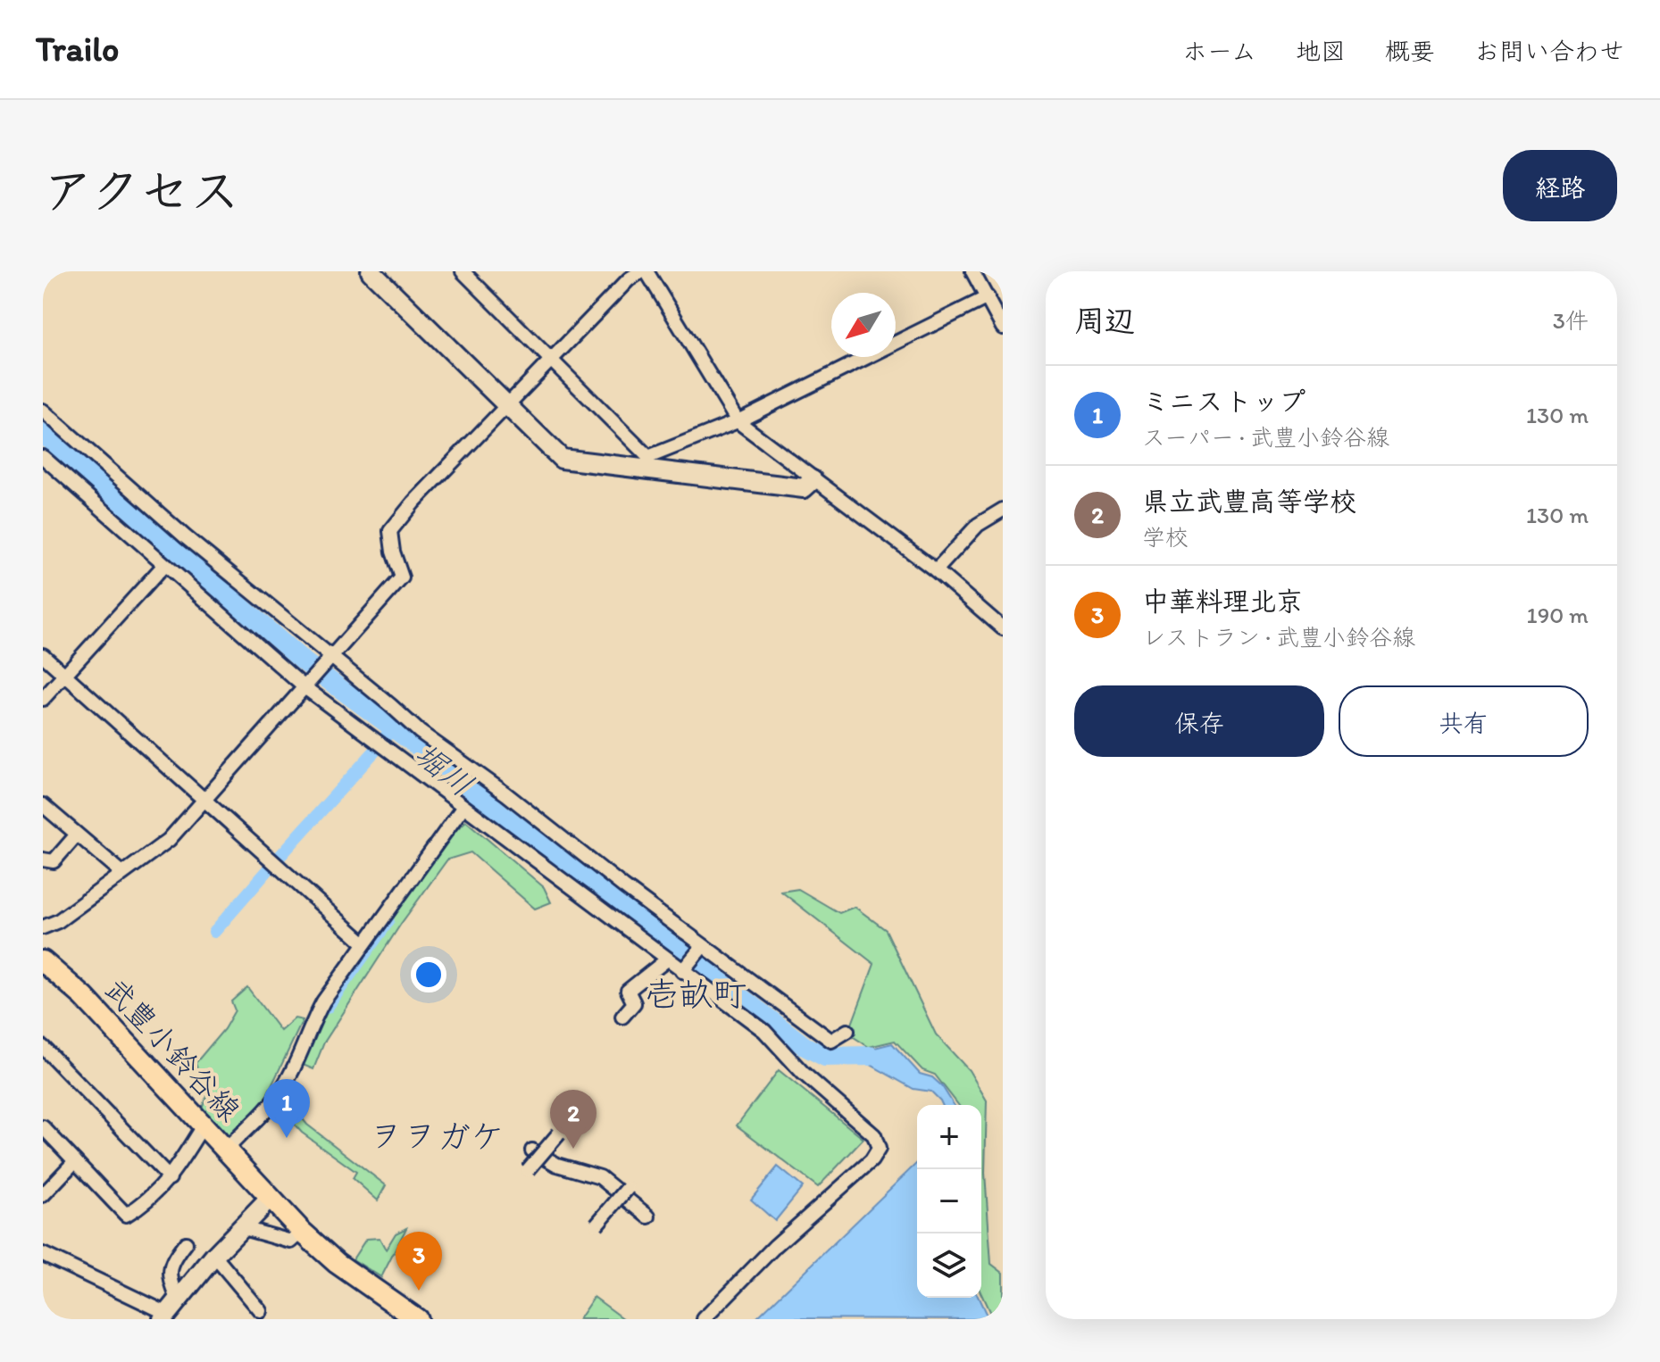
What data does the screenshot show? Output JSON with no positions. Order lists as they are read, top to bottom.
{
  "streets": {
    "main road": ["武豊小鈴谷線"]
  },
  "districts": ["壱畝町", "ヲヲガケ"],
  "water": ["堀川"],
  "north": "bottom left",
  "page": {
    "header": "Trailo",
    "nav": [
      "ホーム",
      "地図",
      "概要",
      "お問い合わせ"
    ],
    "title": "アクセス",
    "buttons": [
      "経路",
      ["保存", "共有"]
    ],
    "heading": ["周辺", "3件"],
    "list": [
      {
        "mark": "1",
        "name": "ミニストップ",
        "note": "スーパー · 武豊小鈴谷線",
        "value": "130 m"
      },
      {
        "mark": "2",
        "name": "県立武豊高等学校",
        "note": "学校",
        "value": "130 m"
      },
      {
        "mark": "3",
        "name": "中華料理北京",
        "note": "レストラン · 武豊小鈴谷線",
        "value": "190 m"
      }
    ],
    "pins": ["1", "2", "3"],
    "map_buttons": ["+", "−"]
  }
}
